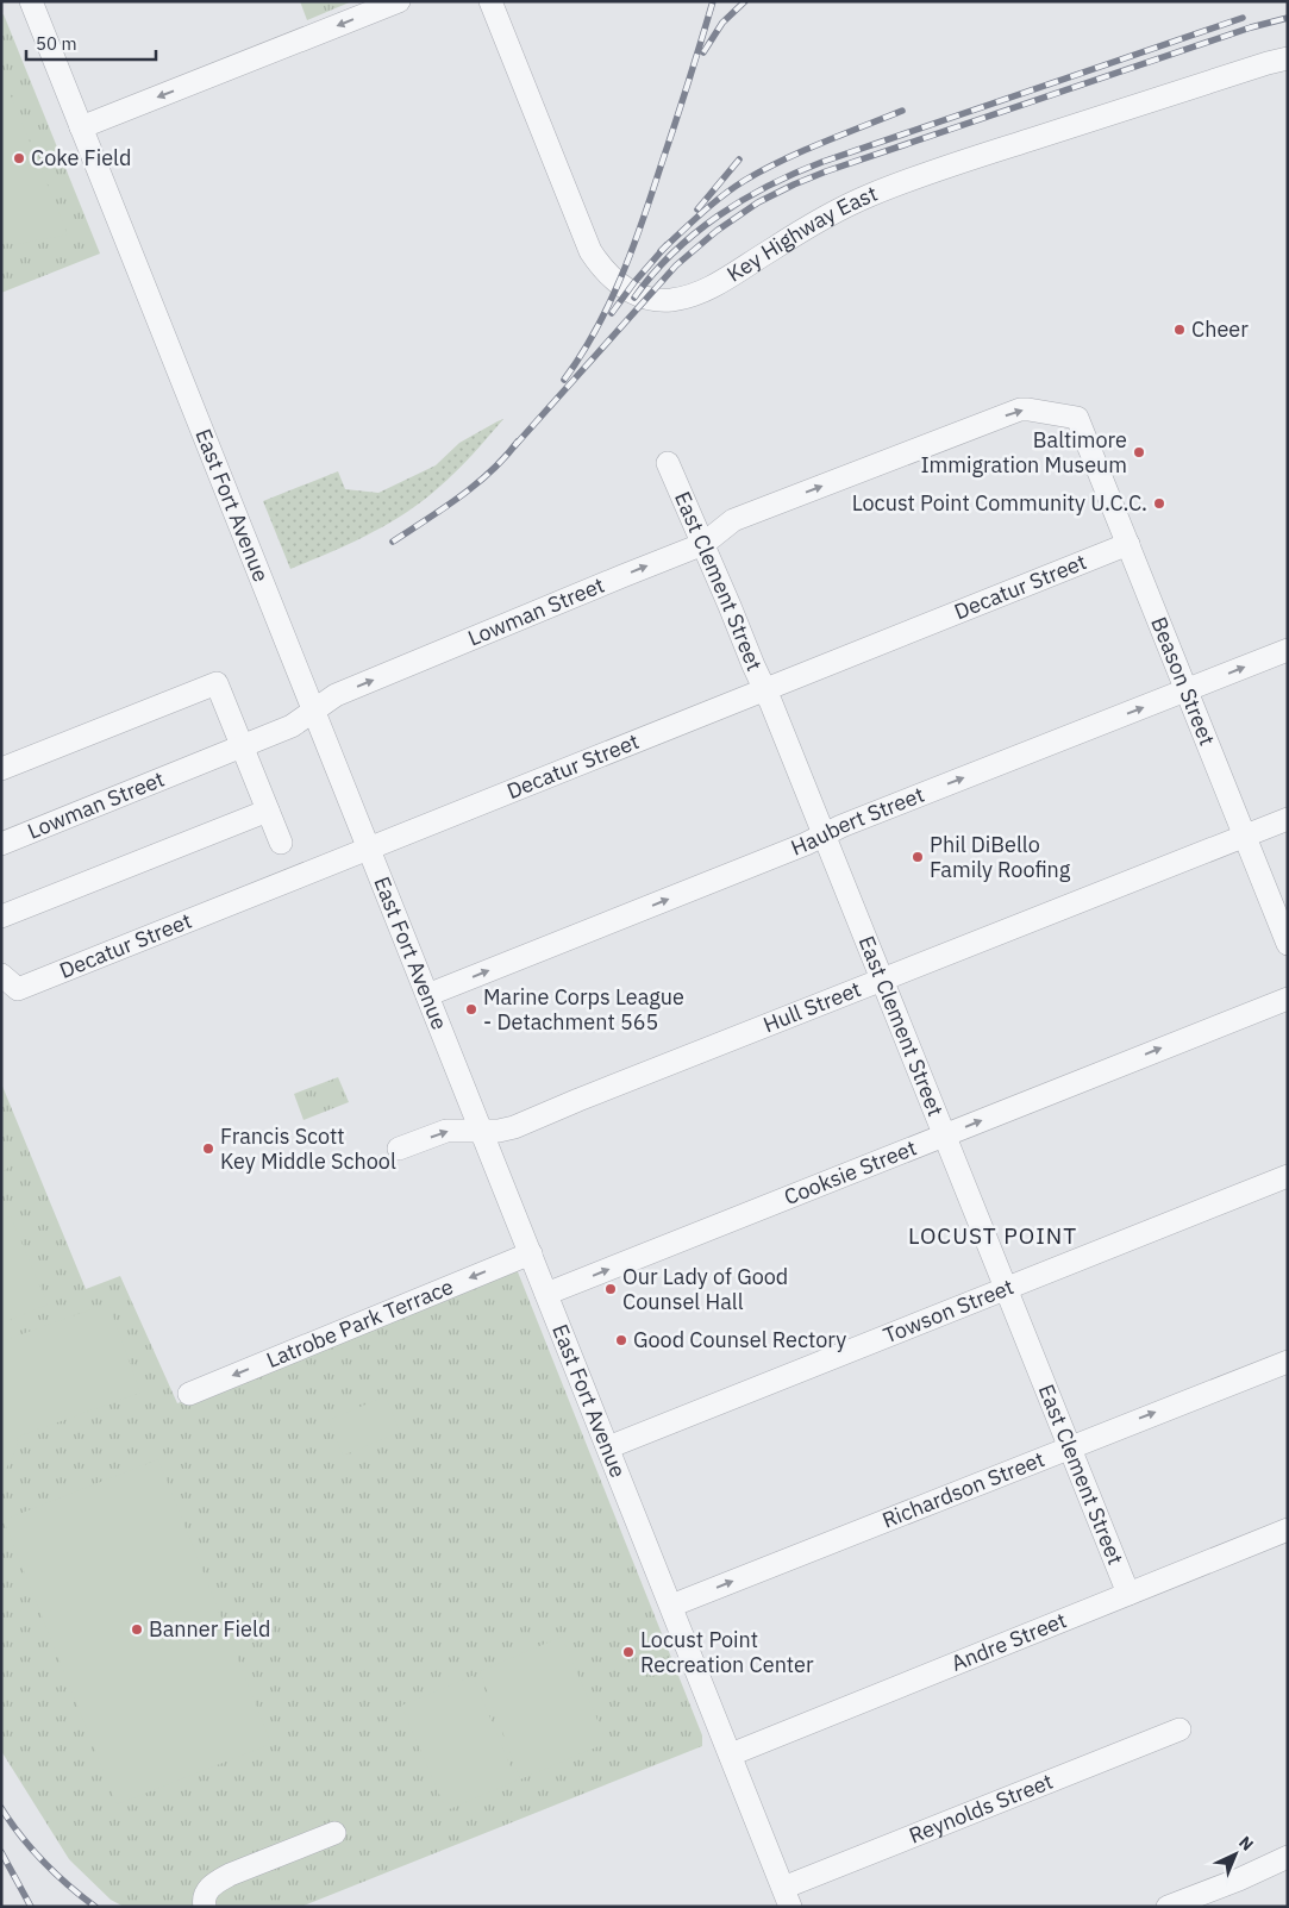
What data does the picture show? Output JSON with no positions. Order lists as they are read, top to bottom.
{
  "streets": {
    "street": [
      "Key Highway East",
      "East Fort Avenue",
      "East Clement Street",
      "Decatur Street",
      "Lowman Street",
      "Beason Street",
      "Haubert Street",
      "Hull Street",
      "Cooksie Street",
      "Towson Street",
      "Latrobe Park Terrace",
      "Richardson Street",
      "Andre Street",
      "Reynolds Street"
    ]
  },
  "crossings": [
    ["East Fort Avenue", "Decatur Street"],
    ["East Fort Avenue", "Lowman Street"],
    ["East Fort Avenue", "Haubert Street"],
    ["East Fort Avenue", "Hull Street"],
    ["East Fort Avenue", "Cooksie Street"],
    ["East Fort Avenue", "Towson Street"],
    ["East Fort Avenue", "Latrobe Park Terrace"],
    ["East Fort Avenue", "Richardson Street"],
    ["East Fort Avenue", "Andre Street"],
    ["East Fort Avenue", "Reynolds Street"],
    ["East Clement Street", "Decatur Street"],
    ["East Clement Street", "Lowman Street"],
    ["East Clement Street", "Haubert Street"],
    ["East Clement Street", "Hull Street"],
    ["East Clement Street", "Cooksie Street"],
    ["East Clement Street", "Towson Street"],
    ["East Clement Street", "Richardson Street"],
    ["East Clement Street", "Andre Street"],
    ["Decatur Street", "Beason Street"],
    ["Lowman Street", "Beason Street"],
    ["Beason Street", "Haubert Street"],
    ["Beason Street", "Hull Street"]
  ],
  "one_way": [
    "Lowman Street",
    "Haubert Street",
    "Cooksie Street",
    "Latrobe Park Terrace",
    "Richardson Street"
  ],
  "districts": ["LOCUST POINT"],
  "places": [
    "Coke Field",
    "Cheer",
    "Baltimore Immigration Museum",
    "Locust Point Community U.C.C.",
    "Phil DiBello Family Roofing",
    "Marine Corps League - Detachment 565",
    "Francis Scott Key Middle School",
    "Our Lady of Good Counsel Hall",
    "Good Counsel Rectory",
    "Banner Field",
    "Locust Point Recreation Center"
  ],
  "scale_bar": "50 m",
  "north": "top right"
}
